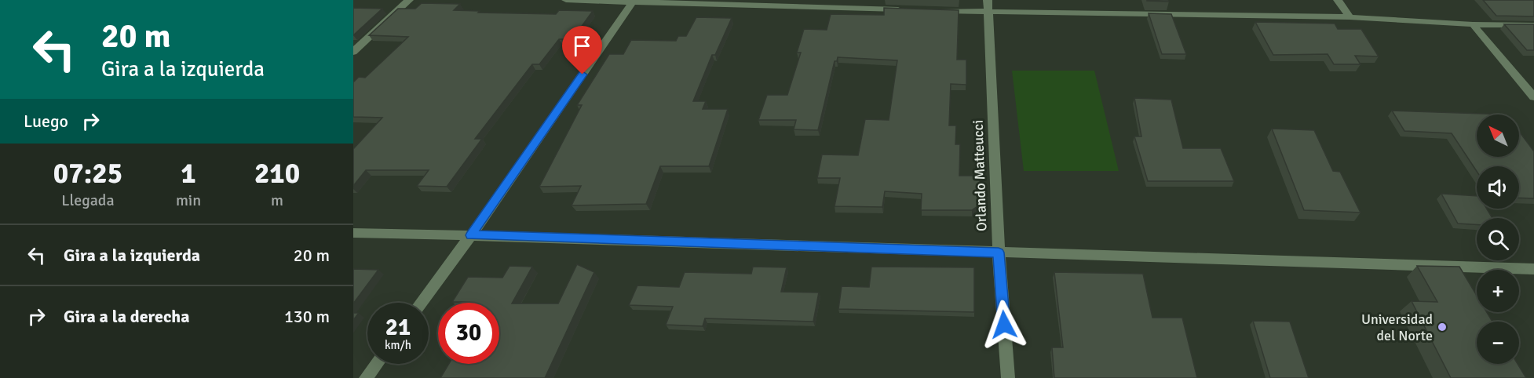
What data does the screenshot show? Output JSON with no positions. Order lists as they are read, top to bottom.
{
  "streets": {
    "street": ["Orlando Matteucci"]
  },
  "places": ["Universidad del Norte"],
  "north": "top left",
  "page": {
    "turn": ["20 m", "Gira a la izquierda"],
    "then": "Luego",
    "map_buttons": ["+", "−"],
    "eta": [
      "07:25",
      "Llegada",
      "1",
      "min",
      "210",
      "m"
    ],
    "list": [
      {
        "name": "Gira a la izquierda",
        "value": "20 m"
      },
      {
        "name": "Gira a la derecha",
        "value": "130 m"
      }
    ],
    "speed": "21 km/h",
    "limit": "30"
  }
}
